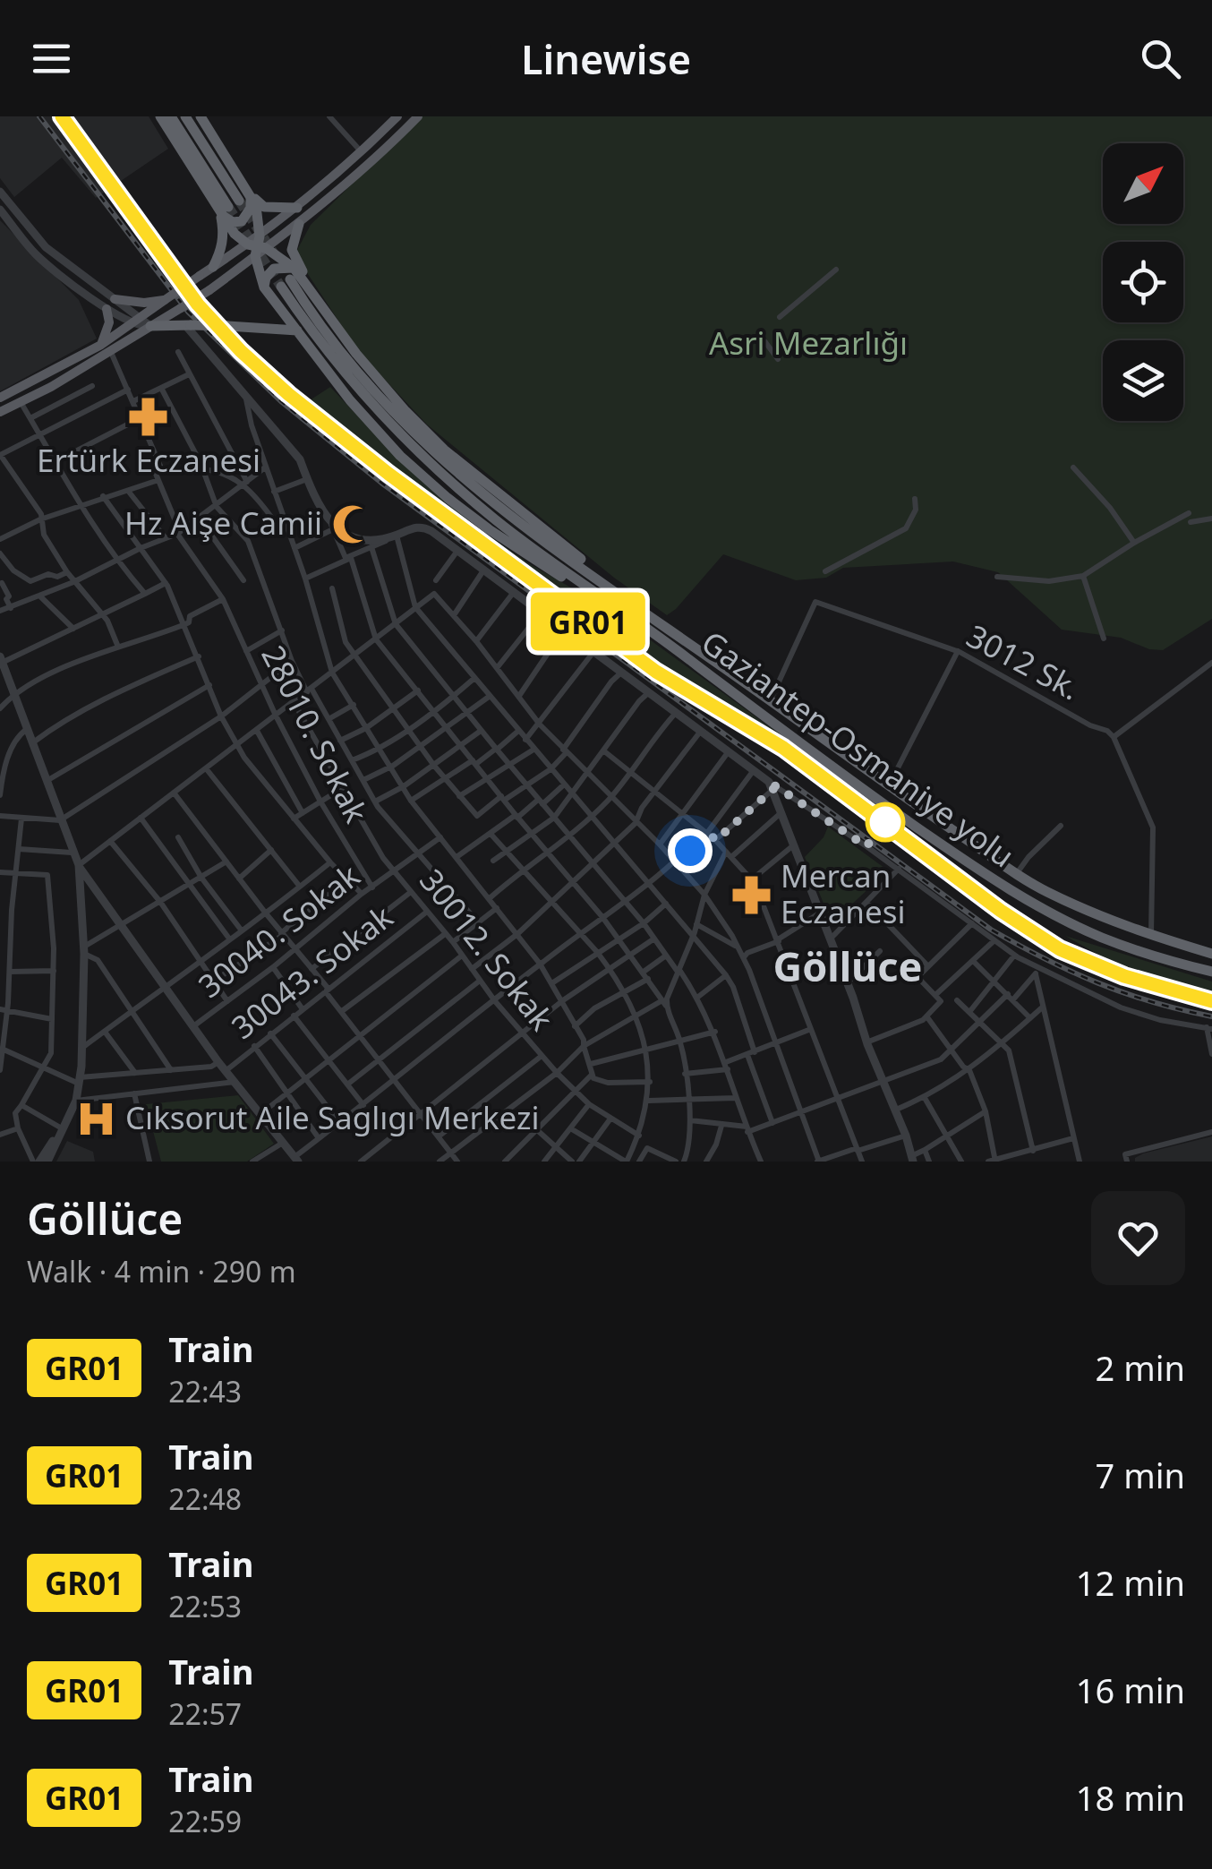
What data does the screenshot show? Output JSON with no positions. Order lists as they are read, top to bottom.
{
  "streets": {
    "highway": ["Gaziantep-Osmaniye yolu"],
    "street": [
      "3012 Sk.",
      "28010. Sokak",
      "30040. Sokak",
      "30012. Sokak",
      "30043. Sokak"
    ]
  },
  "crossings": [
    ["3012 Sk.", "Gaziantep-Osmaniye yolu"],
    ["28010. Sokak", "30040. Sokak"],
    ["30040. Sokak", "30012. Sokak"],
    ["30012. Sokak", "30043. Sokak"]
  ],
  "districts": ["Göllüce"],
  "parks": ["Asri Mezarlığı"],
  "places": {
    "pharmacy": ["Ertürk Eczanesi", "Mercan Eczanesi"],
    "mosque": ["Hz Aişe Camii"],
    "hospital": ["Cıksorut Aile Saglıgı Merkezi"]
  },
  "north": "top right",
  "page": {
    "header": "Linewise",
    "on_map": "GR01",
    "heading": ["Göllüce", "Walk · 4 min · 290 m"],
    "list": [
      {
        "mark": "GR01",
        "name": "Train",
        "note": "22:43",
        "value": "2 min"
      },
      {
        "mark": "GR01",
        "name": "Train",
        "note": "22:48",
        "value": "7 min"
      },
      {
        "mark": "GR01",
        "name": "Train",
        "note": "22:53",
        "value": "12 min"
      },
      {
        "mark": "GR01",
        "name": "Train",
        "note": "22:57",
        "value": "16 min"
      },
      {
        "mark": "GR01",
        "name": "Train",
        "note": "22:59",
        "value": "18 min"
      }
    ]
  }
}
